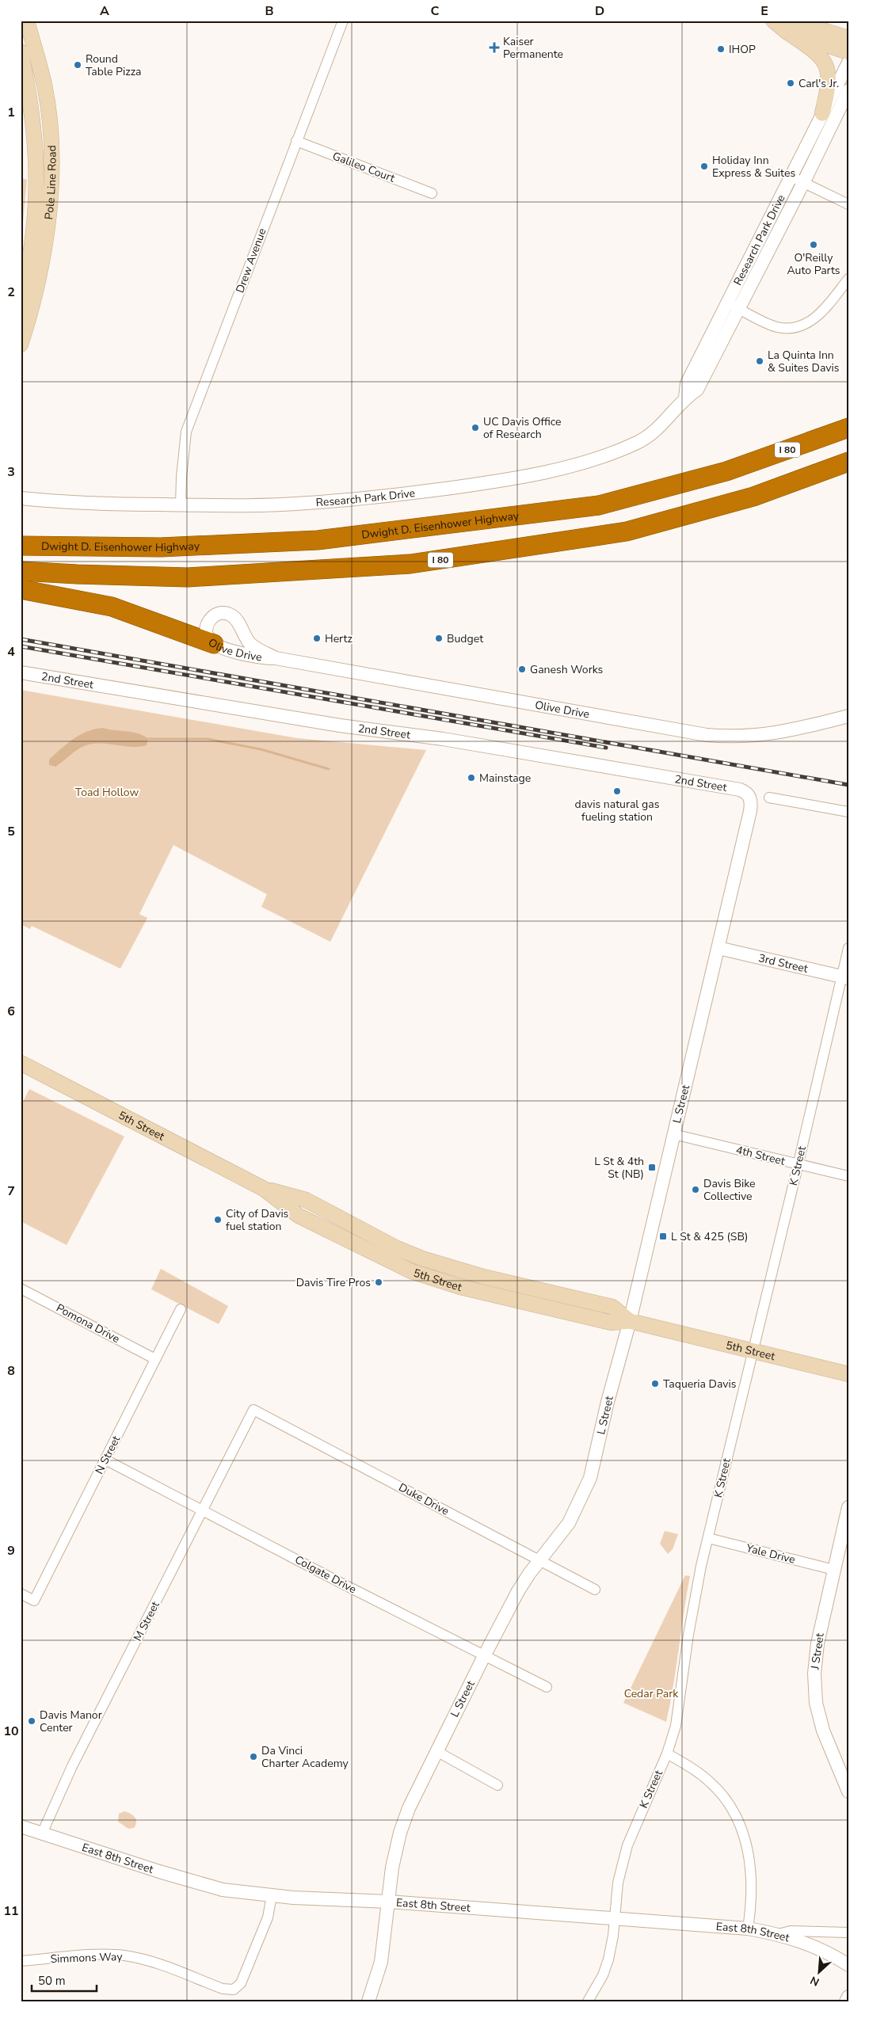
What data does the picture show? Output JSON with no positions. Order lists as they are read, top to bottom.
{
  "streets": {
    "highway": ["I 80", "Dwight D. Eisenhower Highway"],
    "main road": ["Pole Line Road", "5th Street"],
    "street": [
      "Galileo Court",
      "Research Park Drive",
      "Drew Avenue",
      "Olive Drive",
      "2nd Street",
      "3rd Street",
      "L Street",
      "4th Street",
      "K Street",
      "Pomona Drive",
      "N Street",
      "Duke Drive",
      "Yale Drive",
      "Colgate Drive",
      "M Street",
      "J Street",
      "East 8th Street",
      "Simmons Way"
    ]
  },
  "crossings": [
    ["Galileo Court", "Drew Avenue"],
    ["Research Park Drive", "Drew Avenue"],
    ["2nd Street", "L Street"],
    ["3rd Street", "L Street"],
    ["3rd Street", "K Street"],
    ["L Street", "5th Street"],
    ["L Street", "4th Street"],
    ["L Street", "Duke Drive"],
    ["L Street", "Colgate Drive"],
    ["L Street", "East 8th Street"],
    ["5th Street", "K Street"],
    ["4th Street", "K Street"],
    ["K Street", "Yale Drive"],
    ["K Street", "East 8th Street"],
    ["Pomona Drive", "N Street"],
    ["N Street", "Colgate Drive"],
    ["Duke Drive", "M Street"],
    ["Yale Drive", "J Street"],
    ["Colgate Drive", "M Street"],
    ["M Street", "East 8th Street"],
    ["East 8th Street", "Simmons Way"]
  ],
  "parks": ["Toad Hollow", "Cedar Park"],
  "places": {
    "health": ["Kaiser Permanente"],
    "other": [
      "IHOP",
      "Round Table Pizza",
      "Carl's Jr.",
      "Holiday Inn Express & Suites",
      "O'Reilly Auto Parts",
      "La Quinta Inn & Suites Davis",
      "UC Davis Office of Research",
      "Hertz",
      "Budget",
      "Ganesh Works",
      "Mainstage",
      "davis natural gas fueling station",
      "Davis Bike Collective",
      "City of Davis fuel station",
      "Davis Tire Pros",
      "Taqueria Davis",
      "Davis Manor Center",
      "Da Vinci Charter Academy"
    ],
    "transit": ["L St & 4th St (NB)", "L St & 425 (SB)"]
  },
  "scale_bar": "50 m",
  "north": "bottom left",
  "grid": {
    "columns": [
      "A",
      "B",
      "C",
      "D",
      "E"
    ],
    "rows": [
      "1",
      "2",
      "3",
      "4",
      "5",
      "6",
      "7",
      "8",
      "9",
      "10",
      "11"
    ]
  }
}
